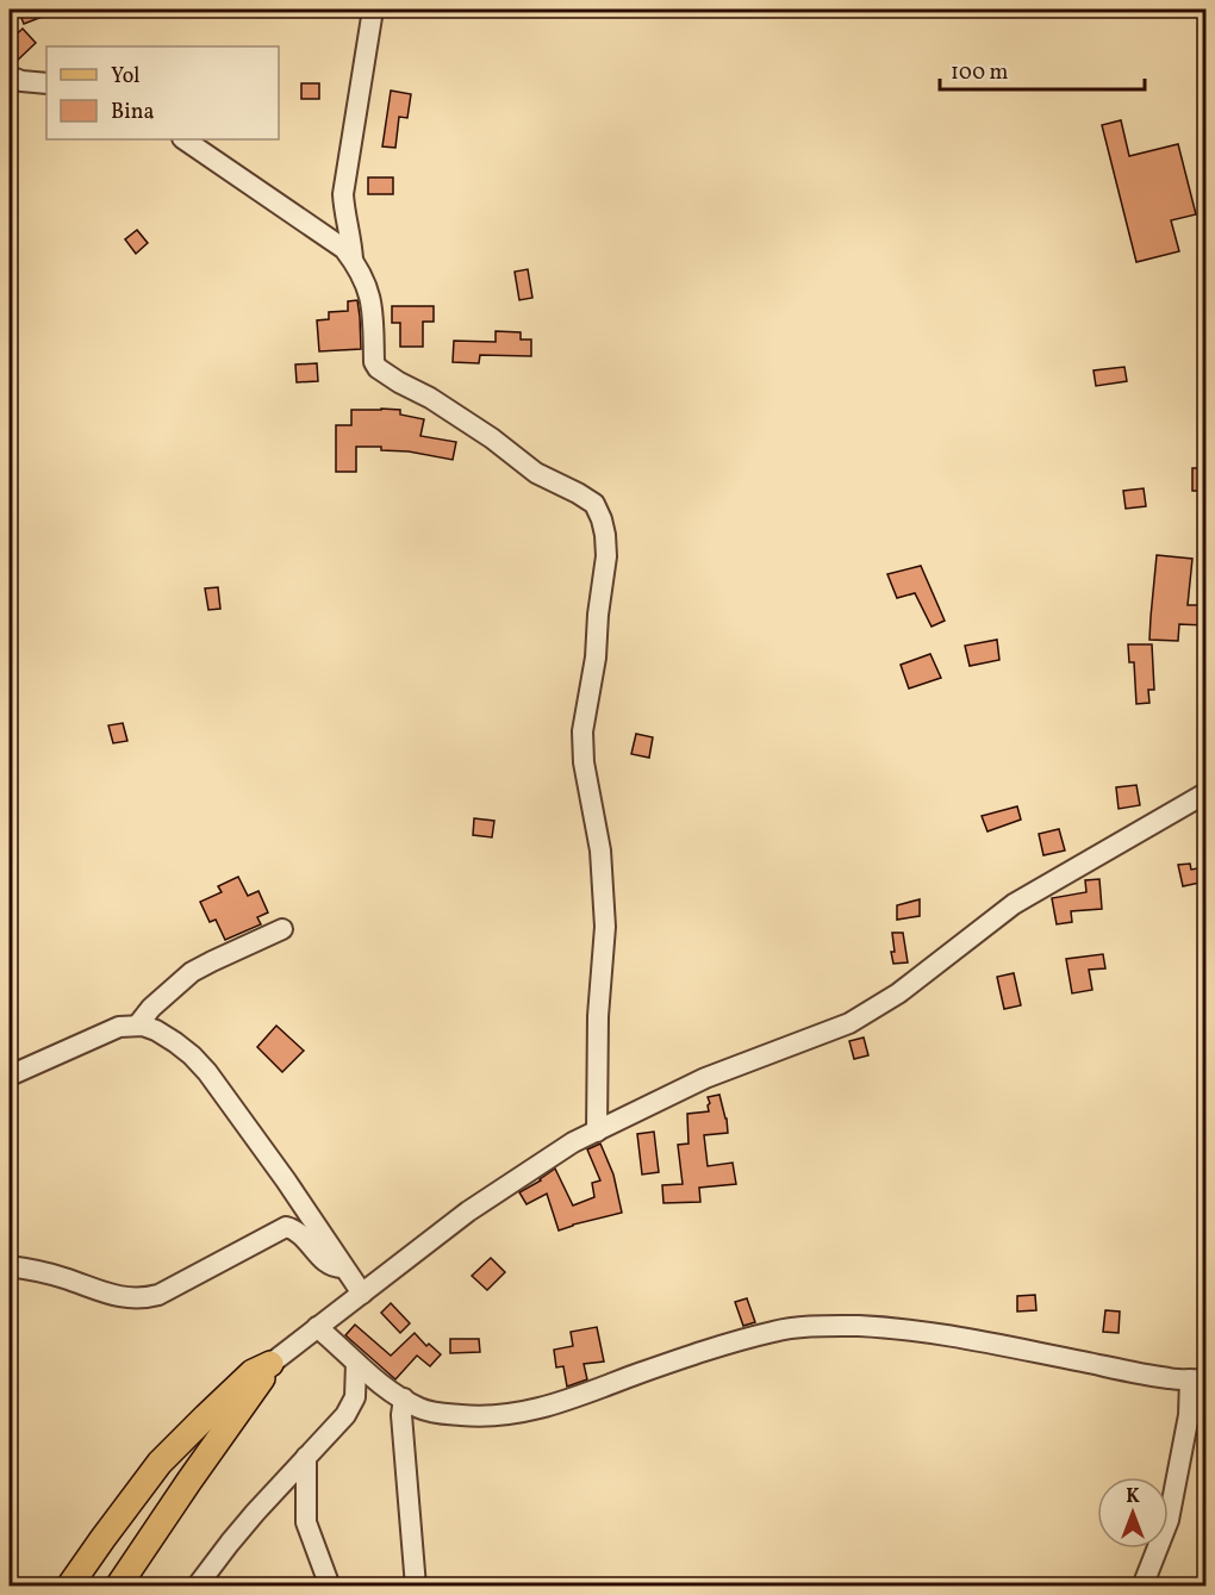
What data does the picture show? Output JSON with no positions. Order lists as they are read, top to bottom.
{
  "legend": ["Yol", "Bina"],
  "scale_bar": "100 m",
  "north": "top"
}
